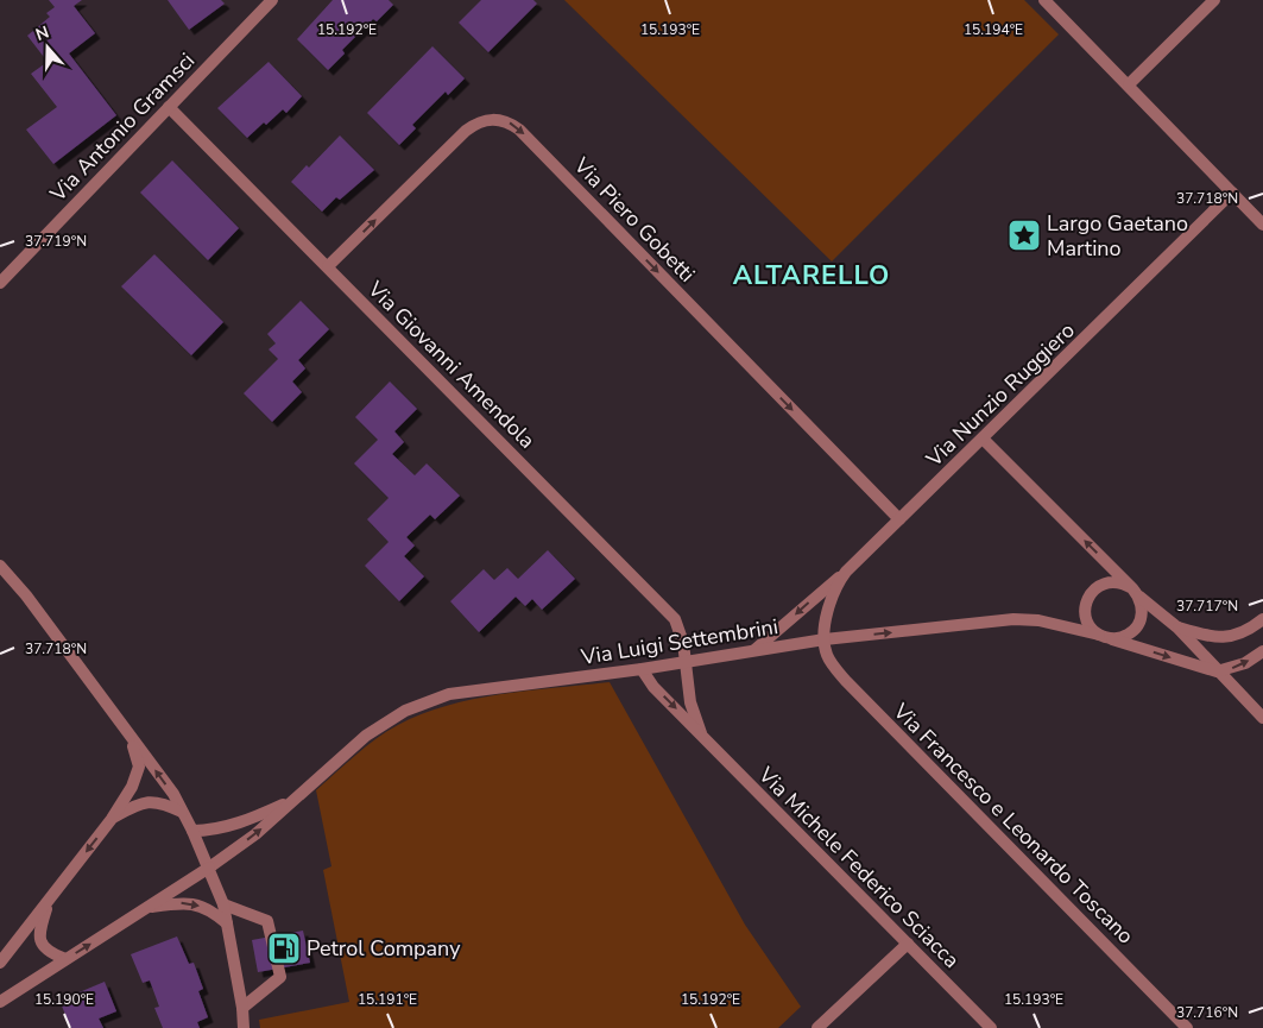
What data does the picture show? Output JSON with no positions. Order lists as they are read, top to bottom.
{
  "streets": {
    "street": [
      "Via Antonio Gramsci",
      "Via Piero Gobetti",
      "Via Giovanni Amendola",
      "Via Nunzio Ruggiero",
      "Via Luigi Settembrini",
      "Via Francesco e Leonardo Toscano",
      "Via Michele Federico Sciacca"
    ]
  },
  "crossings": [
    ["Via Antonio Gramsci", "Via Giovanni Amendola"],
    ["Via Piero Gobetti", "Via Giovanni Amendola"],
    ["Via Piero Gobetti", "Via Nunzio Ruggiero"],
    ["Via Giovanni Amendola", "Via Luigi Settembrini"],
    ["Via Giovanni Amendola", "Via Michele Federico Sciacca"],
    ["Via Nunzio Ruggiero", "Via Luigi Settembrini"],
    ["Via Nunzio Ruggiero", "Via Francesco e Leonardo Toscano"],
    ["Via Luigi Settembrini", "Via Francesco e Leonardo Toscano"],
    ["Via Luigi Settembrini", "Via Michele Federico Sciacca"]
  ],
  "one_way": ["Via Luigi Settembrini"],
  "districts": ["ALTARELLO"],
  "places": {
    "place": ["Largo Gaetano Martino"],
    "fuel station": ["Petrol Company"]
  },
  "north": "top",
  "coordinates": [
    "15.192°E",
    "15.193°E",
    "15.194°E",
    "37.718°N",
    "37.719°N",
    "37.717°N",
    "15.190°E",
    "15.191°E",
    "37.716°N"
  ]
}
